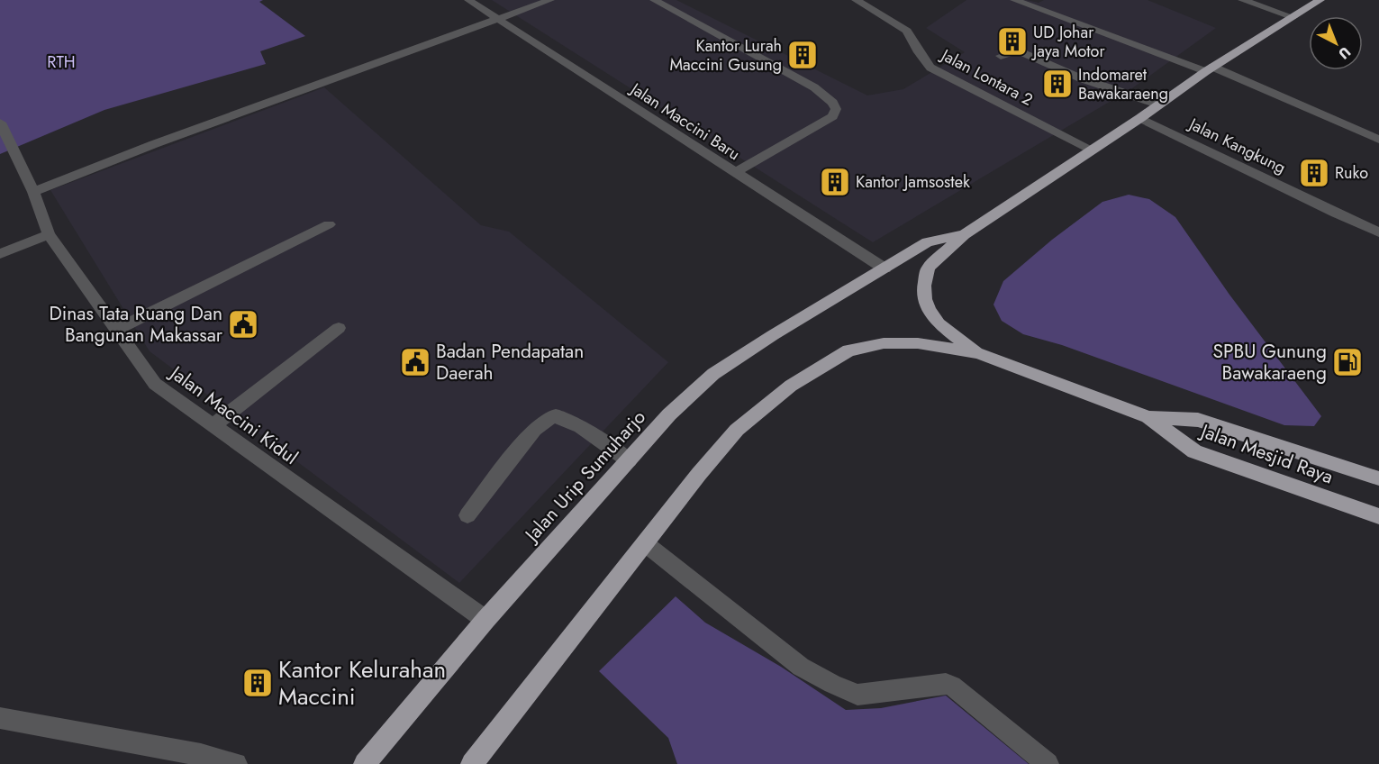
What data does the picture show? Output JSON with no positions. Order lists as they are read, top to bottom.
{
  "streets": {
    "highway": ["Jalan Mesjid Raya", "Jalan Urip Sumuharjo"],
    "street": [
      "Jalan Lontara 2",
      "Jalan Maccini Baru",
      "Jalan Kangkung",
      "Jalan Maccini Kidul"
    ]
  },
  "crossings": [
    ["Jalan Maccini Baru", "Jalan Urip Sumuharjo"],
    ["Jalan Maccini Kidul", "Jalan Urip Sumuharjo"]
  ],
  "parks": ["RTH"],
  "places": {
    "building": [
      "UD Johar Jaya Motor",
      "Kantor Lurah Maccini Gusung",
      "Indomaret Bawakaraeng",
      "Ruko",
      "Kantor Jamsostek",
      "Kantor Kelurahan Maccini"
    ],
    "public building": ["Dinas Tata Ruang Dan Bangunan Makassar", "Badan Pendapatan Daerah"],
    "fuel station": ["SPBU Gunung Bawakaraeng"]
  },
  "north": "bottom right"
}
